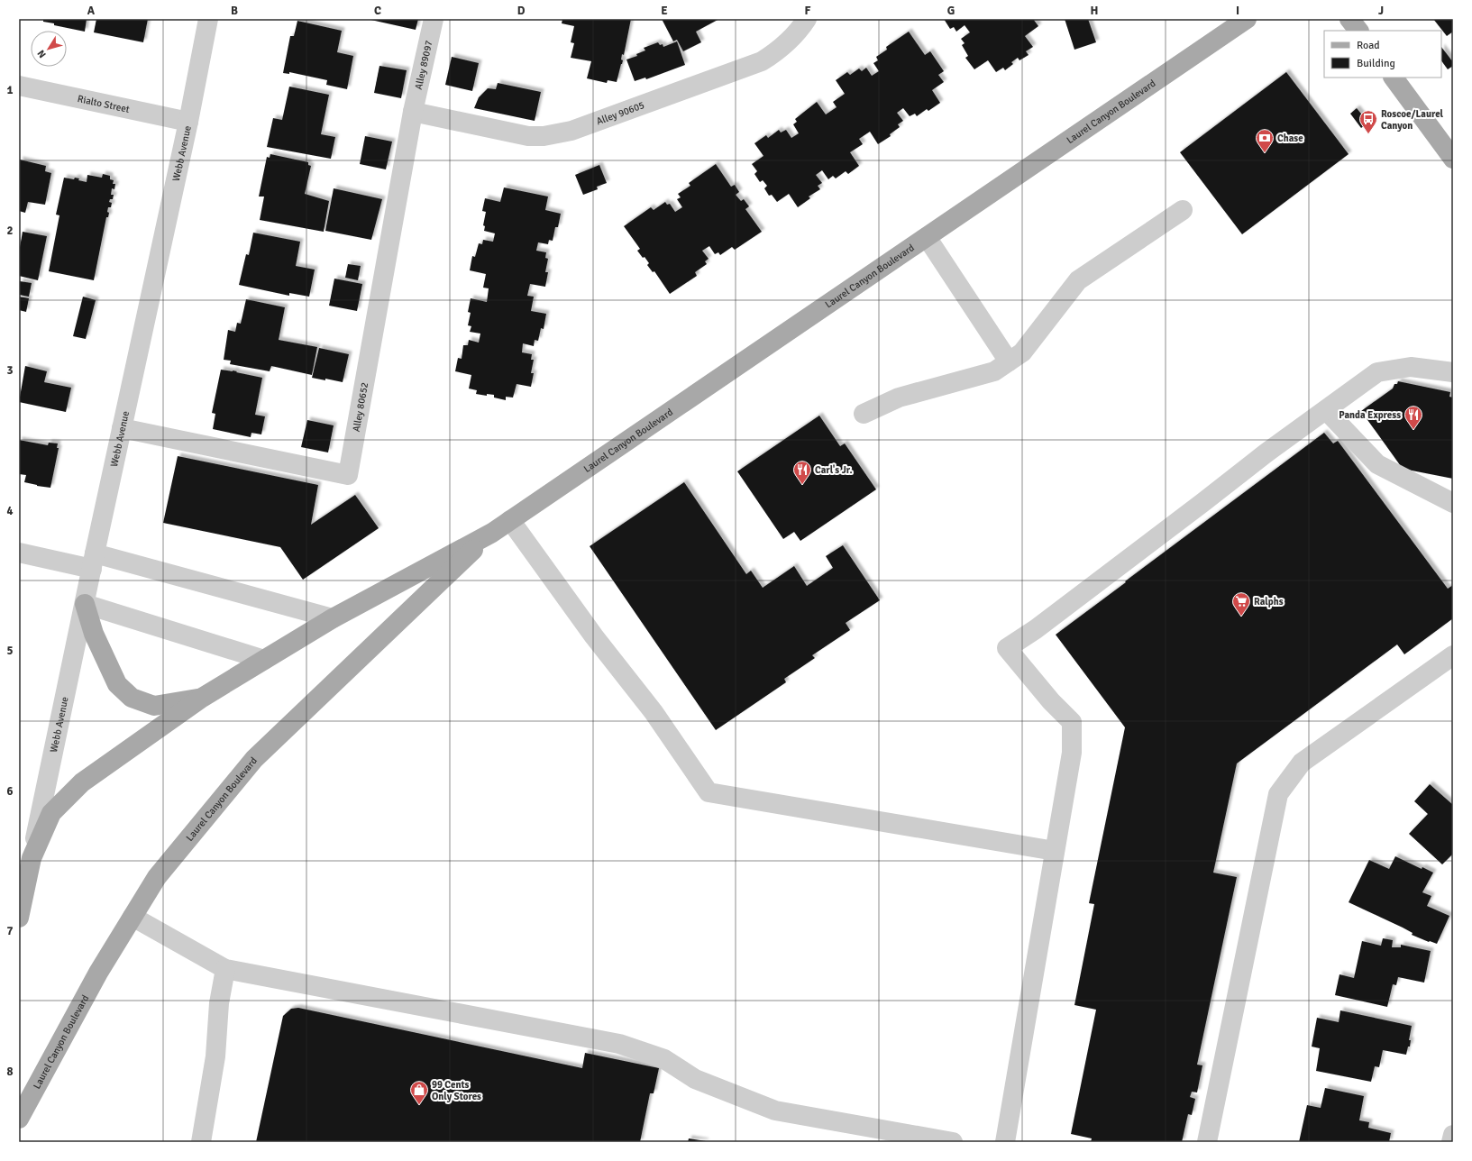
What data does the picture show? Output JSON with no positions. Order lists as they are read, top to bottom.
{
  "streets": {
    "main road": ["Laurel Canyon Boulevard"],
    "street": [
      "Alley 89097",
      "Rialto Street",
      "Alley 90605",
      "Webb Avenue",
      "Alley 80652"
    ]
  },
  "crossings": [
    ["Alley 89097", "Alley 90605"],
    ["Alley 89097", "Alley 80652"],
    ["Rialto Street", "Webb Avenue"],
    ["Laurel Canyon Boulevard", "Webb Avenue"],
    ["Alley 90605", "Alley 80652"],
    ["Webb Avenue", "Alley 80652"]
  ],
  "places": {
    "bus stop": ["Roscoe/Laurel Canyon"],
    "bank": ["Chase"],
    "restaurant": ["Panda Express", "Carl's Jr."],
    "supermarket": ["Ralphs"],
    "shop": ["99 Cents Only Stores"]
  },
  "legend": ["Road", "Building"],
  "north": "bottom left",
  "grid": {
    "columns": [
      "A",
      "B",
      "C",
      "D",
      "E",
      "F",
      "G",
      "H",
      "I",
      "J"
    ],
    "rows": [
      "1",
      "2",
      "3",
      "4",
      "5",
      "6",
      "7",
      "8"
    ]
  }
}
